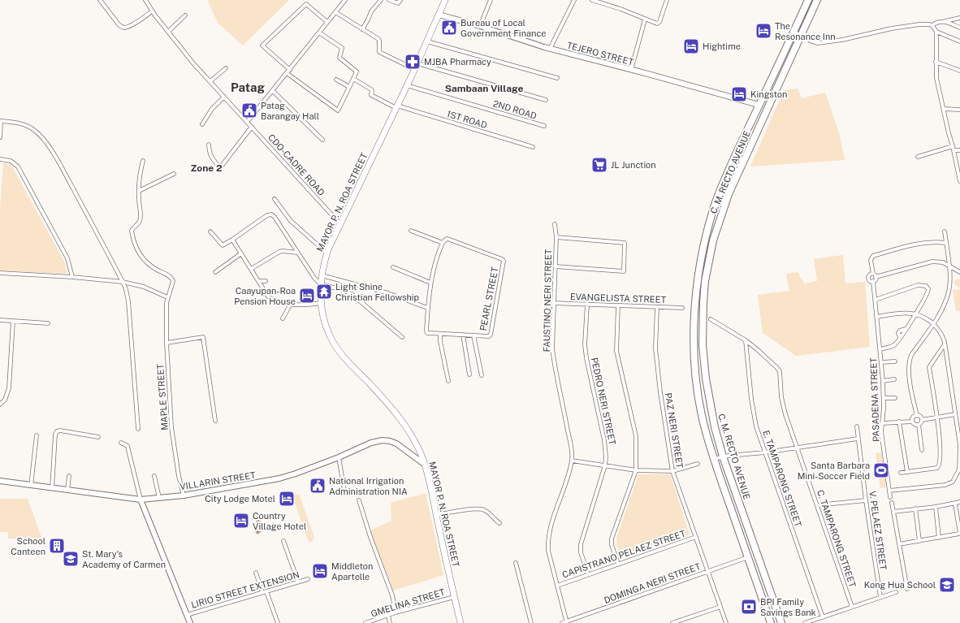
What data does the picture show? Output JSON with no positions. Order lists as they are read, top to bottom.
{
  "streets": {
    "highway": ["C. M. RECTO AVENUE"],
    "main road": ["TEJERO STREET", "MAYOR P. N. ROA STREET", "VILLARIN STREET"],
    "street": [
      "2ND ROAD",
      "1ST ROAD",
      "CDO-CADRE ROAD",
      "EVANGELISTA STREET",
      "PEARL STREET",
      "FAUSTINO NERI STREET",
      "MAPLE STREET",
      "PASADENA STREET",
      "PEDRO NERI STREET",
      "PAZ NERI STREET",
      "E. TAMPARONG STREET",
      "V. PELAEZ STREET",
      "C. TAMPARONG STREET",
      "CAPISTRANO PELAEZ STREET",
      "DOMINGA NERI STREET",
      "LIRIO STREET EXTENSION",
      "GMELINA STREET"
    ]
  },
  "crossings": [
    ["TEJERO STREET", "C. M. RECTO AVENUE"],
    ["TEJERO STREET", "MAYOR P. N. ROA STREET"],
    ["2ND ROAD", "MAYOR P. N. ROA STREET"],
    ["1ST ROAD", "MAYOR P. N. ROA STREET"],
    ["CDO-CADRE ROAD", "MAYOR P. N. ROA STREET"],
    ["C. M. RECTO AVENUE", "DOMINGA NERI STREET"],
    ["MAYOR P. N. ROA STREET", "VILLARIN STREET"],
    ["MAYOR P. N. ROA STREET", "GMELINA STREET"],
    ["EVANGELISTA STREET", "FAUSTINO NERI STREET"],
    ["EVANGELISTA STREET", "PEDRO NERI STREET"],
    ["EVANGELISTA STREET", "PAZ NERI STREET"],
    ["FAUSTINO NERI STREET", "CAPISTRANO PELAEZ STREET"],
    ["FAUSTINO NERI STREET", "DOMINGA NERI STREET"],
    ["MAPLE STREET", "VILLARIN STREET"],
    ["PEDRO NERI STREET", "CAPISTRANO PELAEZ STREET"],
    ["PAZ NERI STREET", "CAPISTRANO PELAEZ STREET"],
    ["PAZ NERI STREET", "DOMINGA NERI STREET"],
    ["E. TAMPARONG STREET", "C. TAMPARONG STREET"]
  ],
  "districts": ["Patag", "Sambaan Village", "Zone 2"],
  "places": {
    "public building": ["Bureau of Local Government Finance", "Patag Barangay Hall", "National Irrigation Administration NIA"],
    "hotel": [
      "The Resonance Inn",
      "Hightime",
      "Kingston",
      "Caayupan-Roa Pension House",
      "City Lodge Motel",
      "Country Village Hotel",
      "Middleton Apartelle"
    ],
    "pharmacy": ["MJBA Pharmacy"],
    "supermarket": ["JL Junction"],
    "temple": ["Light Shine Christian Fellowship"],
    "sports": ["Santa Barbara Mini-Soccer Field"],
    "building": ["School Canteen"],
    "school or university": ["St. Mary’s Academy of Carmen", "Kong Hua School"],
    "bank": ["BPI Family Savings Bank"]
  }
}
